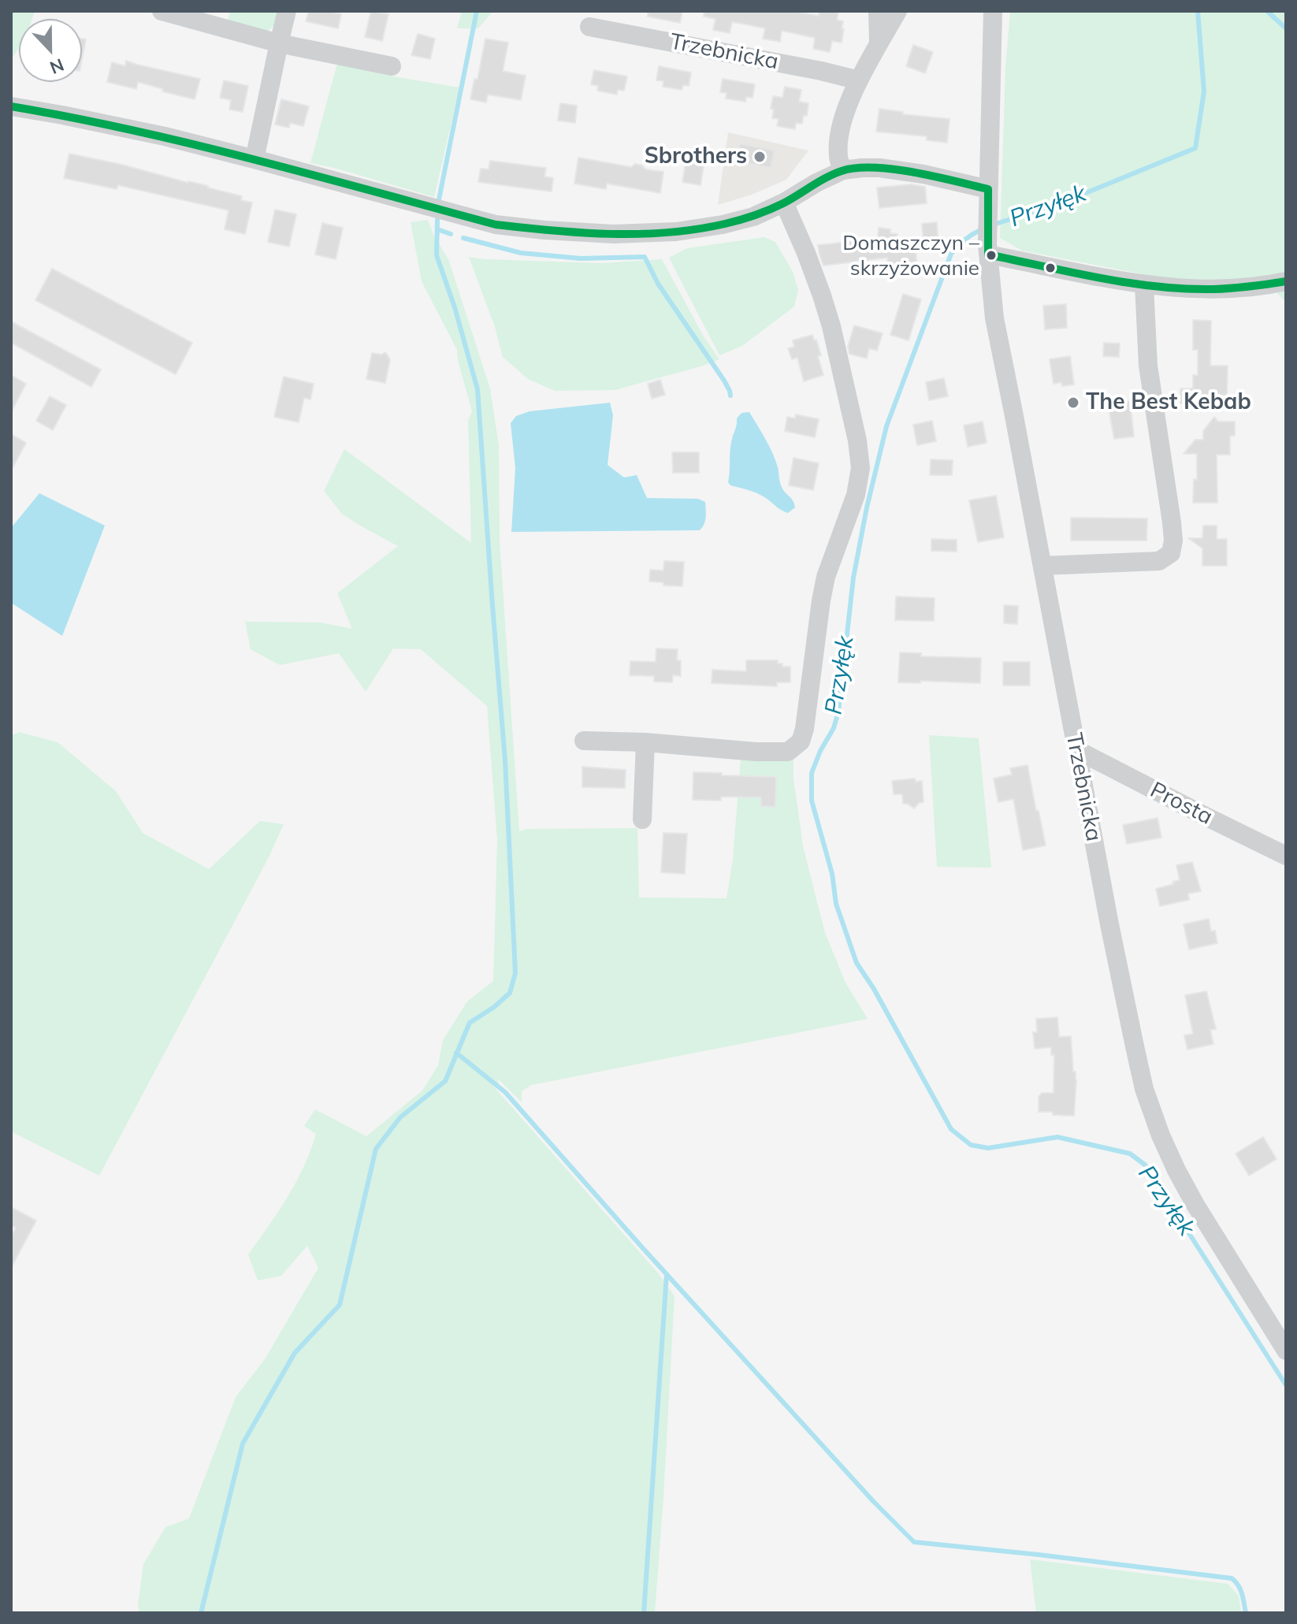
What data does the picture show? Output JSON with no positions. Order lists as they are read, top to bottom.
{
  "streets": {
    "street": ["Trzebnicka", "Prosta"]
  },
  "crossings": [
    ["Trzebnicka", "Prosta"]
  ],
  "water": ["Przyłęk"],
  "places": ["Sbrothers", "Domaszczyn – skrzyżowanie", "The Best Kebab"],
  "north": "bottom"
}
